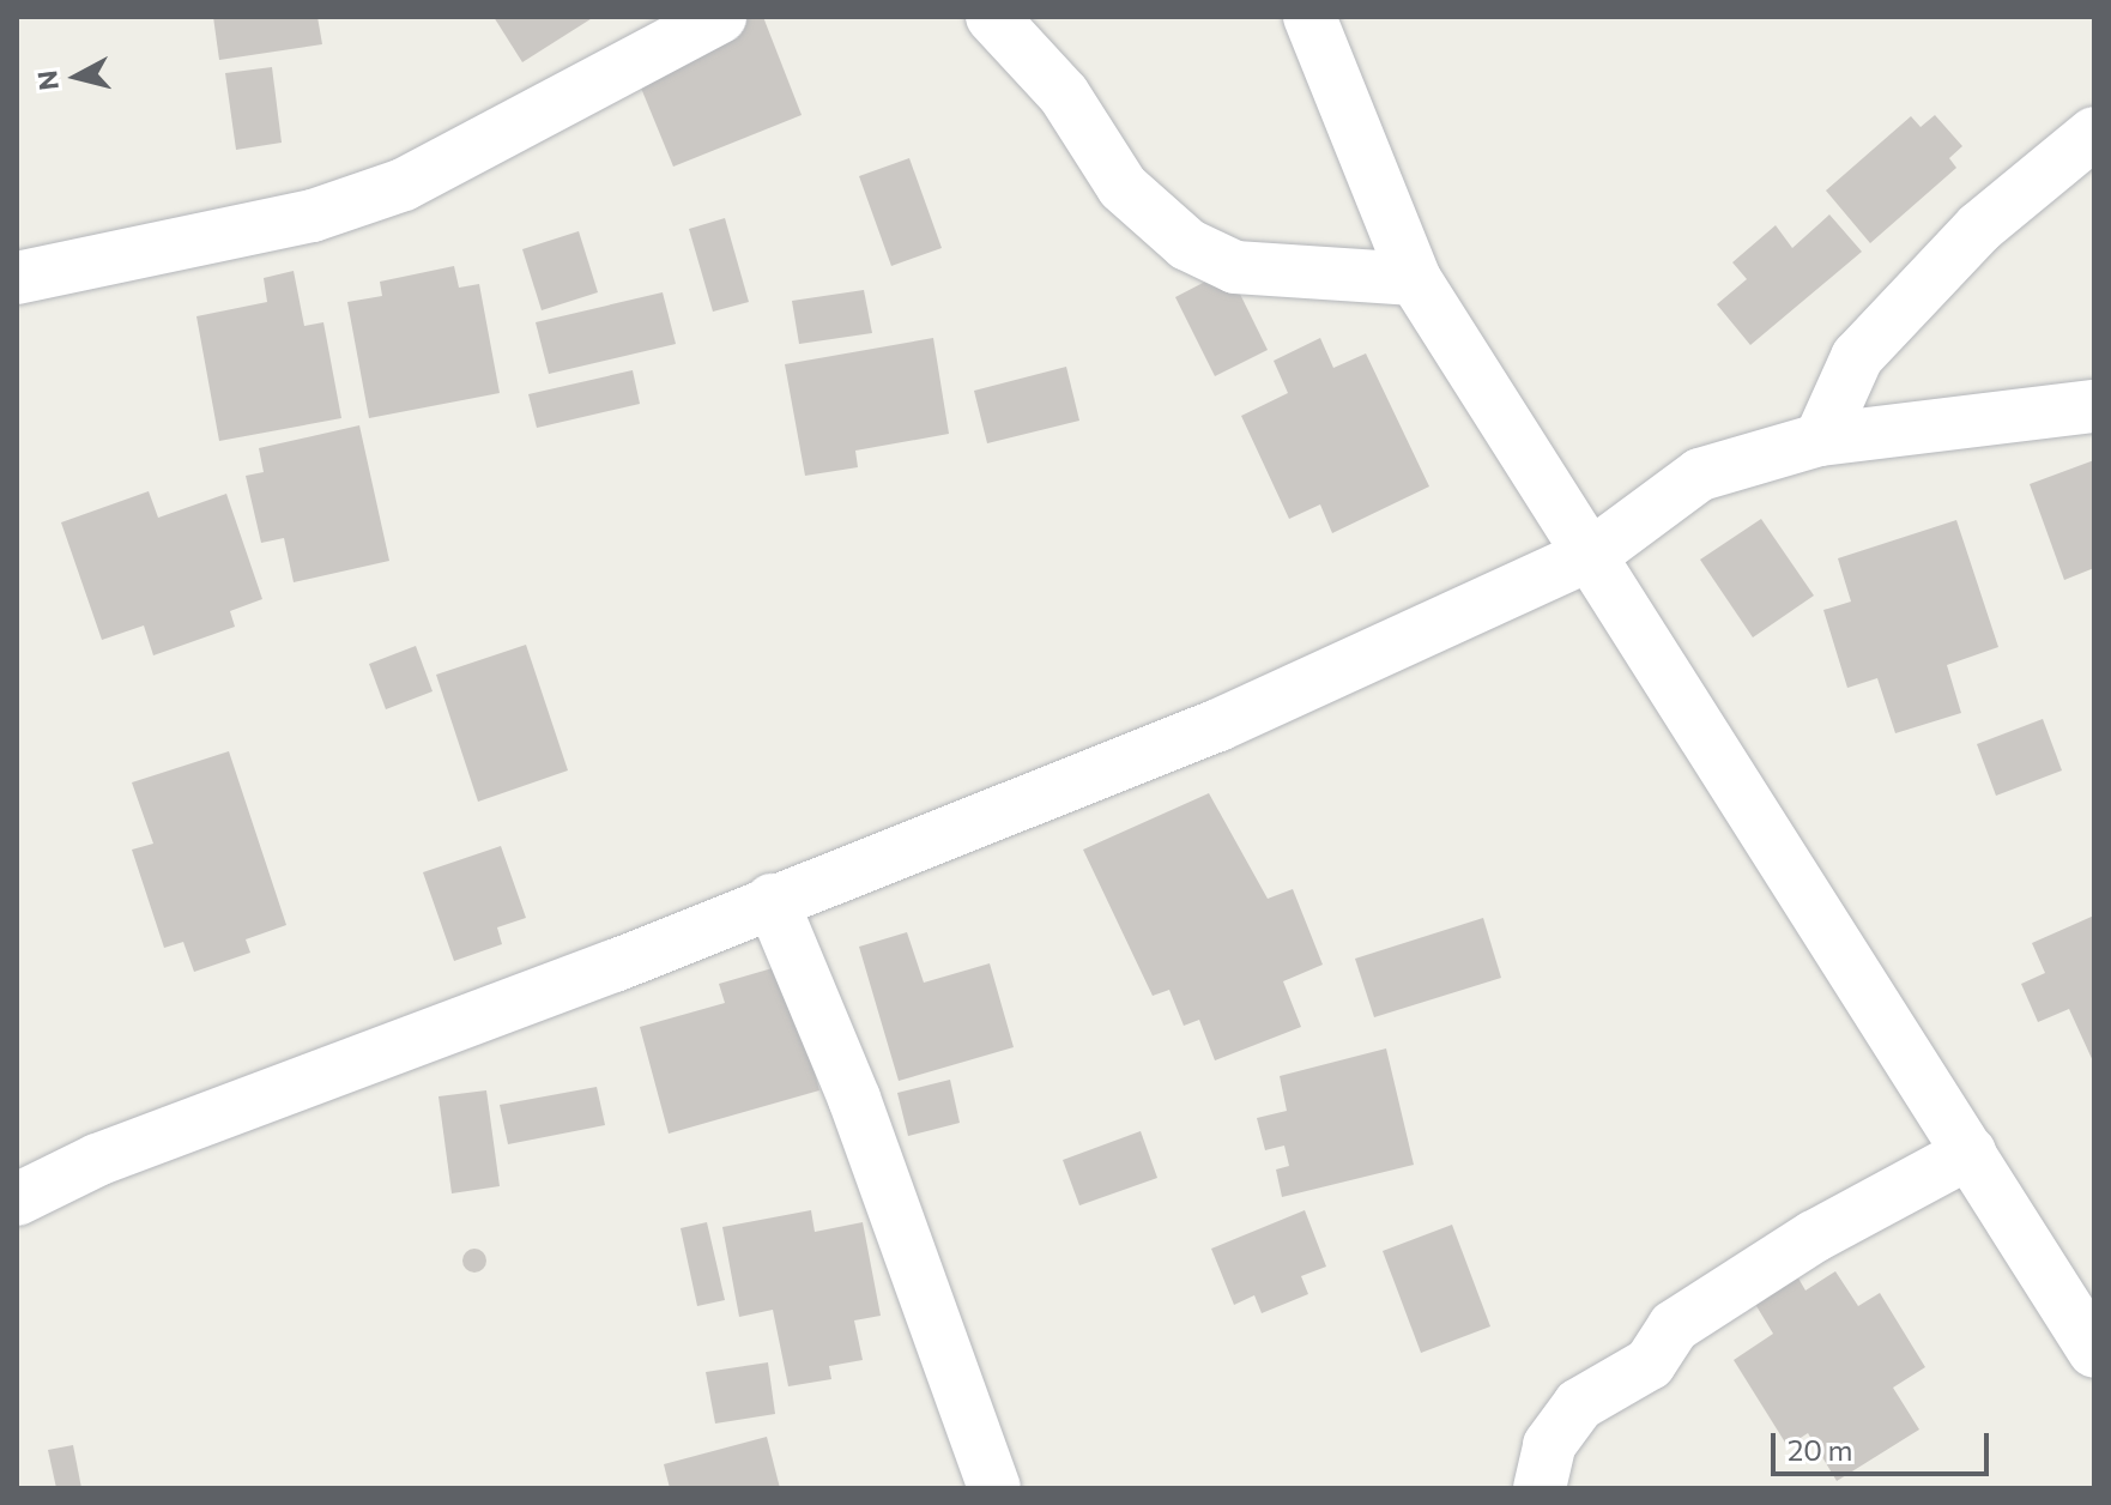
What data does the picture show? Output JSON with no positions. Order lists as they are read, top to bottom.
{
  "scale_bar": "20 m",
  "north": "left"
}
